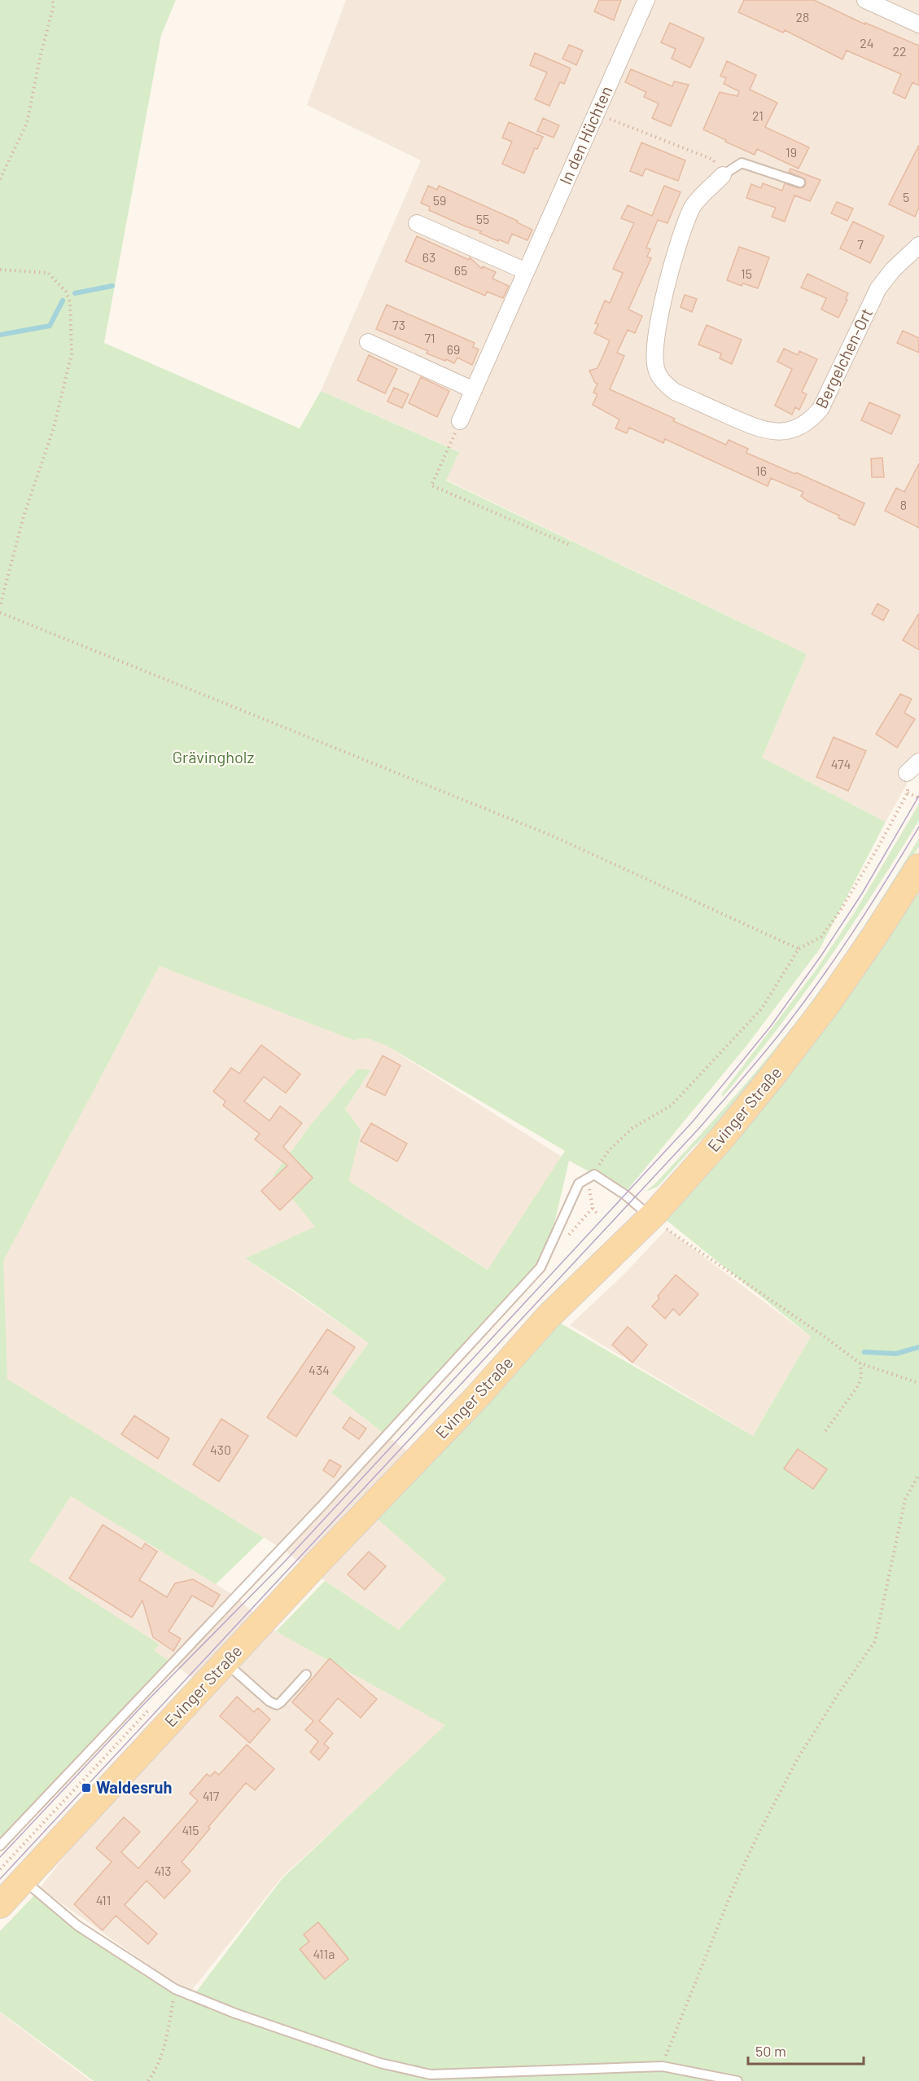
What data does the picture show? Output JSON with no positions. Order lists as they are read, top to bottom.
{
  "streets": {
    "main road": ["Evinger Straße"],
    "street": ["In den Hüchten", "Bergelchen-Ort"]
  },
  "parks": ["Grävingholz"],
  "places": {
    "transit": ["Waldesruh"]
  },
  "house_numbers": [
    "28",
    "24",
    "22",
    "21",
    "19",
    "5",
    "59",
    "55",
    "7",
    "63",
    "65",
    "15",
    "73",
    "71",
    "69",
    "16",
    "8",
    "474",
    "434",
    "430",
    "417",
    "415",
    "413",
    "411",
    "411a"
  ],
  "scale_bar": "50 m"
}
